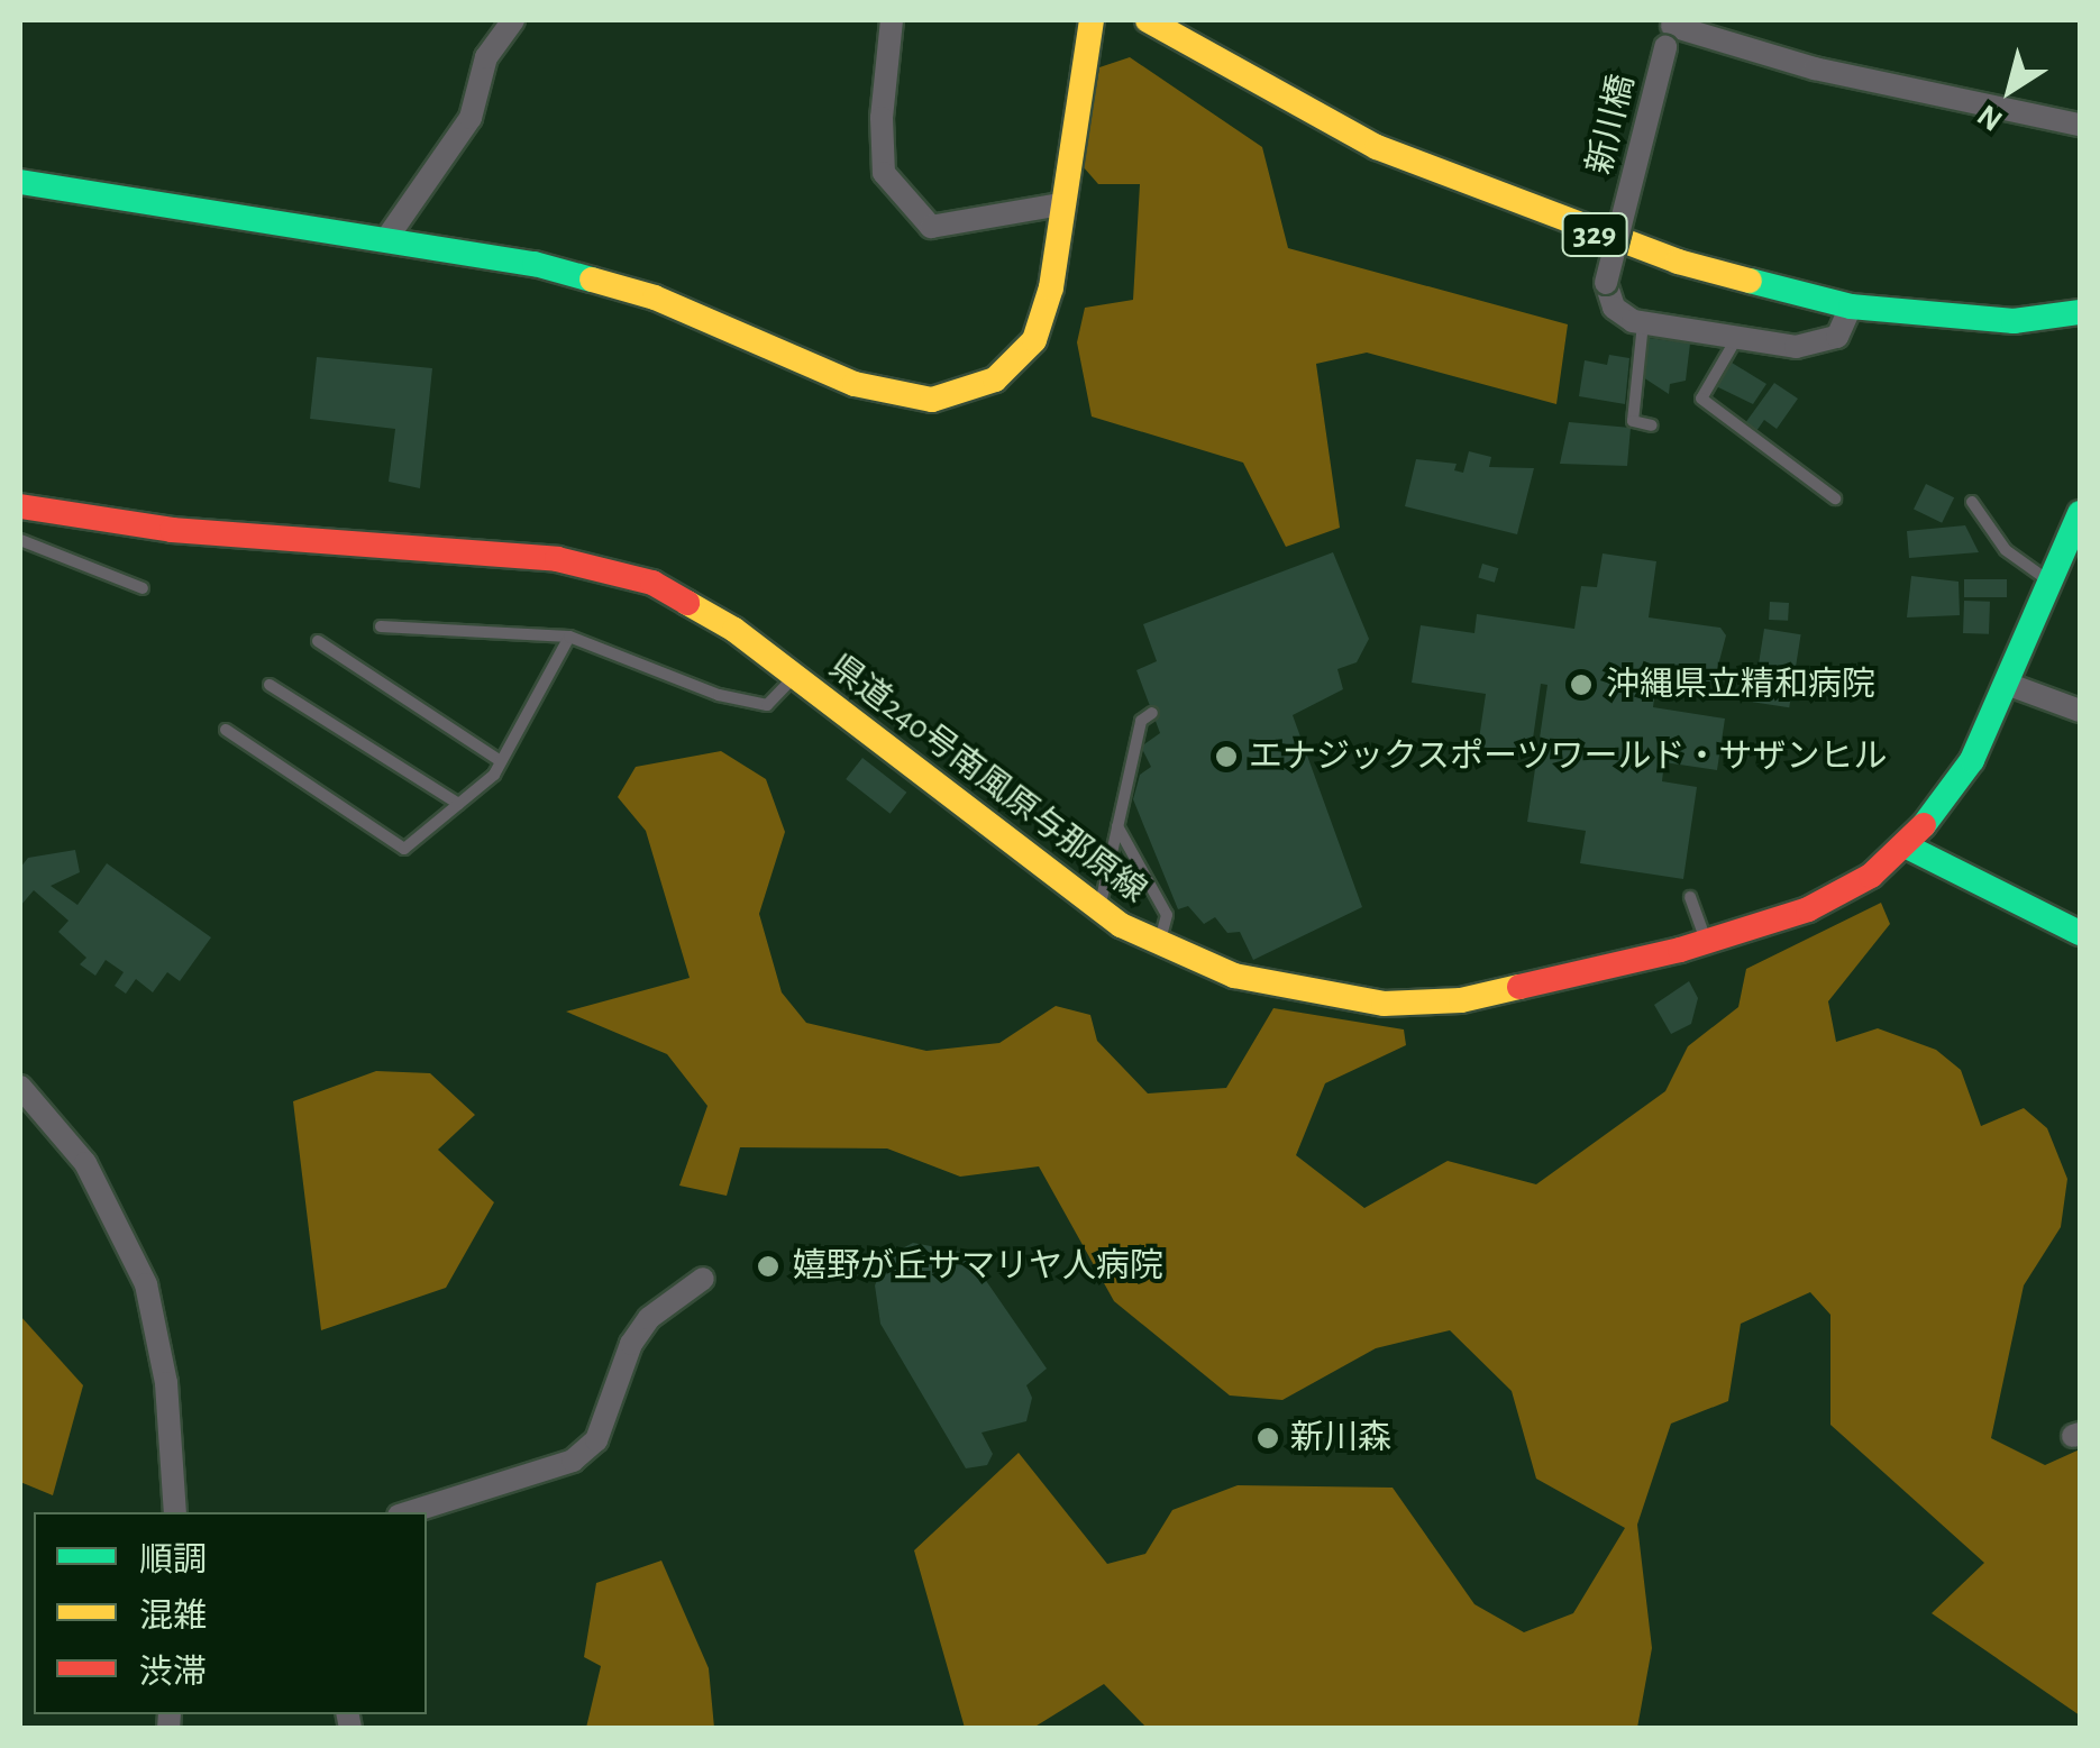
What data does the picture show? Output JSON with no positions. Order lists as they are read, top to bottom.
{
  "streets": {
    "main road": ["329", "県道240号南風原与那原線"],
    "street": ["新川橋"]
  },
  "places": [
    "沖縄県立精和病院",
    "エナジックスポーツワールド・サザンヒル",
    "嬉野が丘サマリヤ人病院",
    "新川森"
  ],
  "legend": ["順調", "混雑", "渋滞"],
  "north": "bottom left"
}
